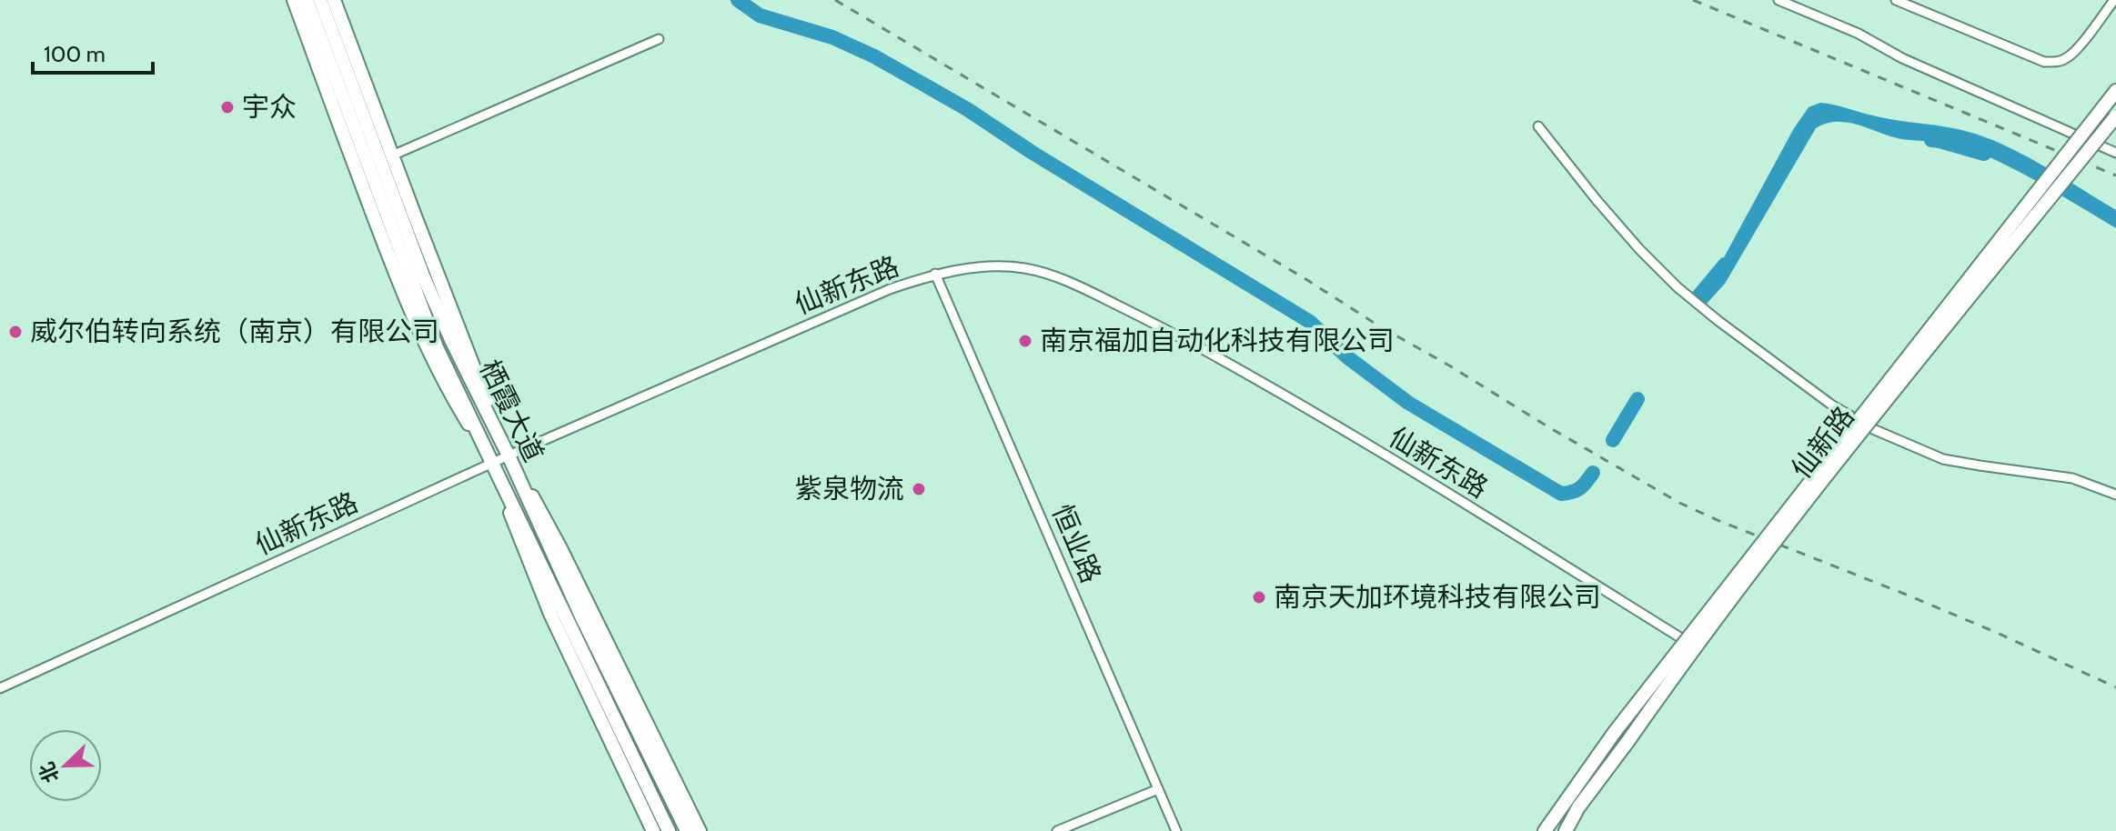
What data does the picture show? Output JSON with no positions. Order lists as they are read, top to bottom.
{
  "streets": {
    "main road": ["栖霞大道", "仙新路"],
    "street": ["仙新东路", "恒业路"]
  },
  "crossings": [
    ["仙新东路", "栖霞大道"],
    ["仙新东路", "仙新路"],
    ["仙新东路", "恒业路"]
  ],
  "places": [
    "宇众",
    "威尔伯转向系统（南京）有限公司",
    "南京福加自动化科技有限公司",
    "紫泉物流",
    "南京天加环境科技有限公司"
  ],
  "scale_bar": "100 m",
  "north": "bottom left"
}
